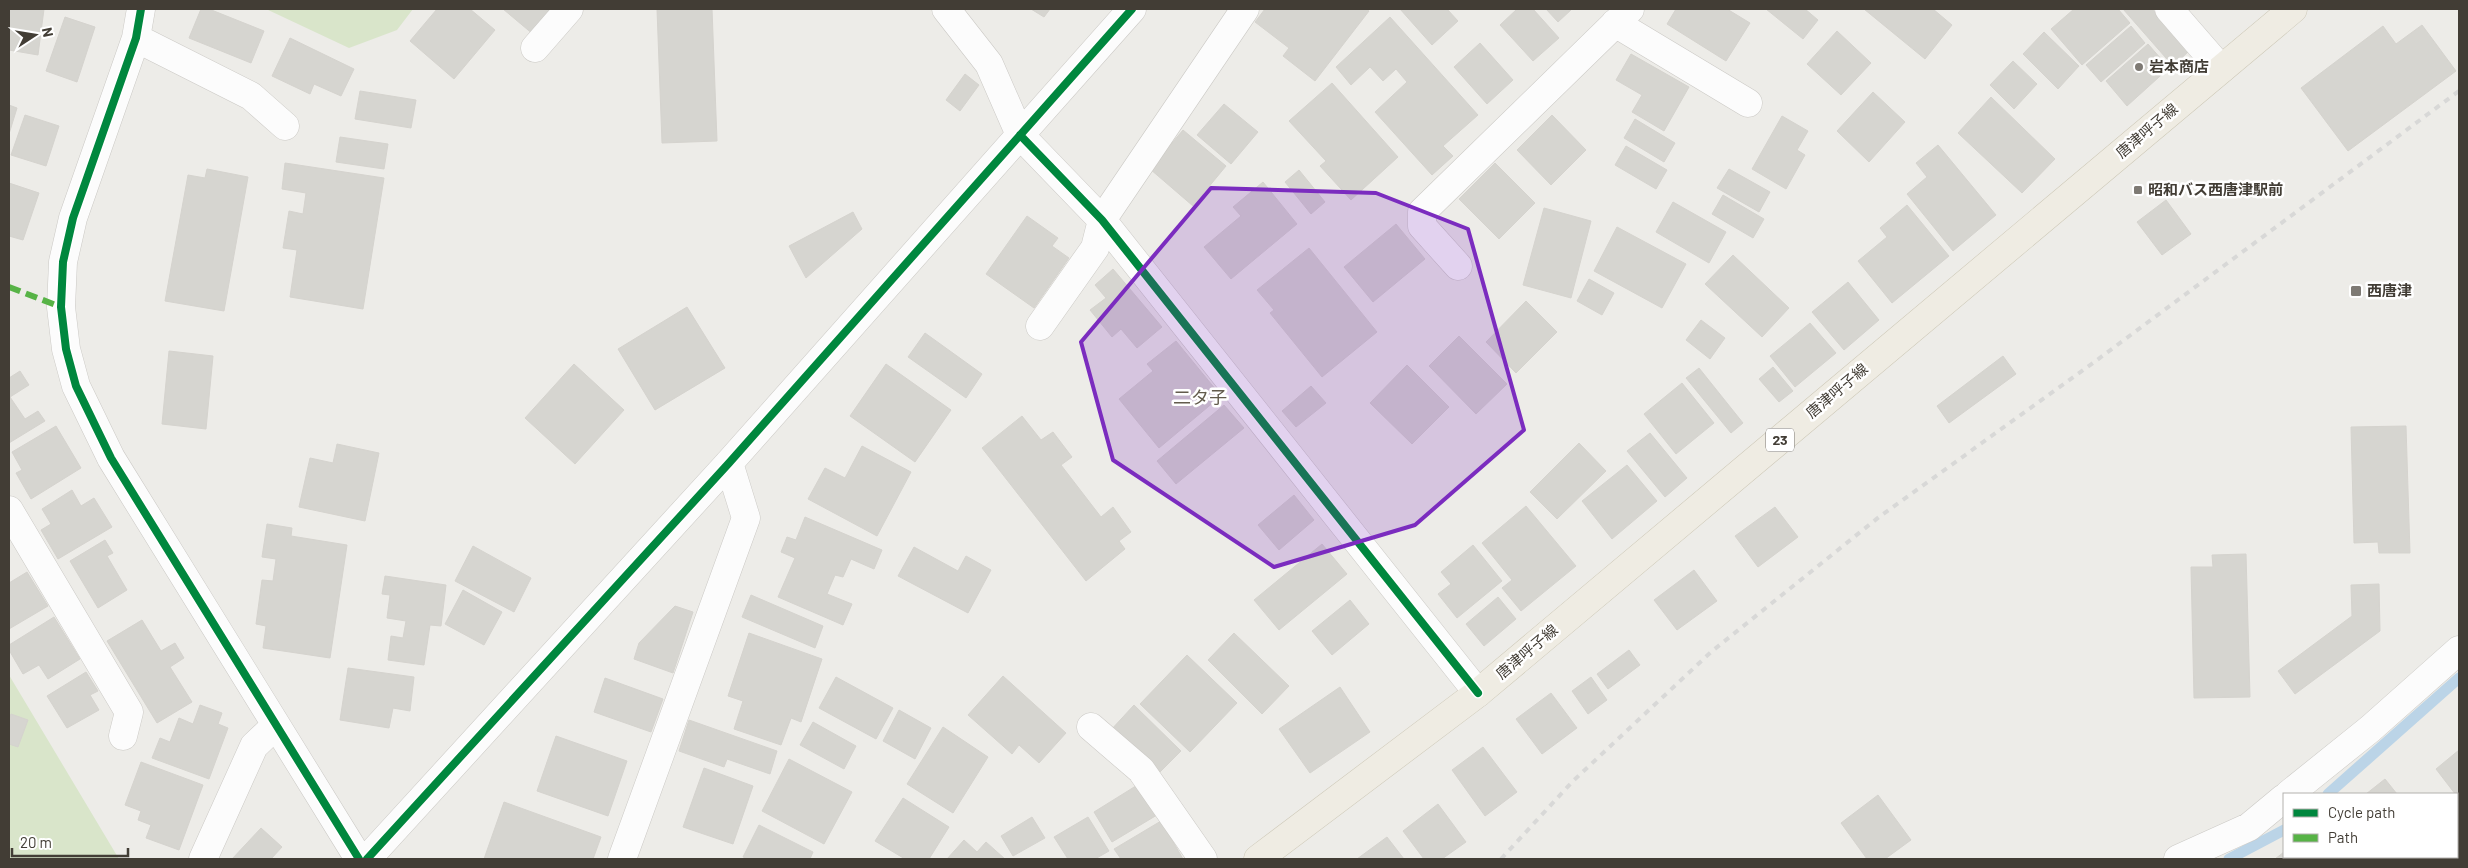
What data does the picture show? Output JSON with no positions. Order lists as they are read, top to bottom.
{
  "streets": {
    "main road": ["唐津呼子線", "23"]
  },
  "districts": ["二タ子"],
  "places": {
    "other": ["岩本商店"],
    "transit": ["昭和バス西唐津駅前", "西唐津"]
  },
  "legend": ["Cycle path", "Path"],
  "scale_bar": "20 m",
  "north": "right"
}
